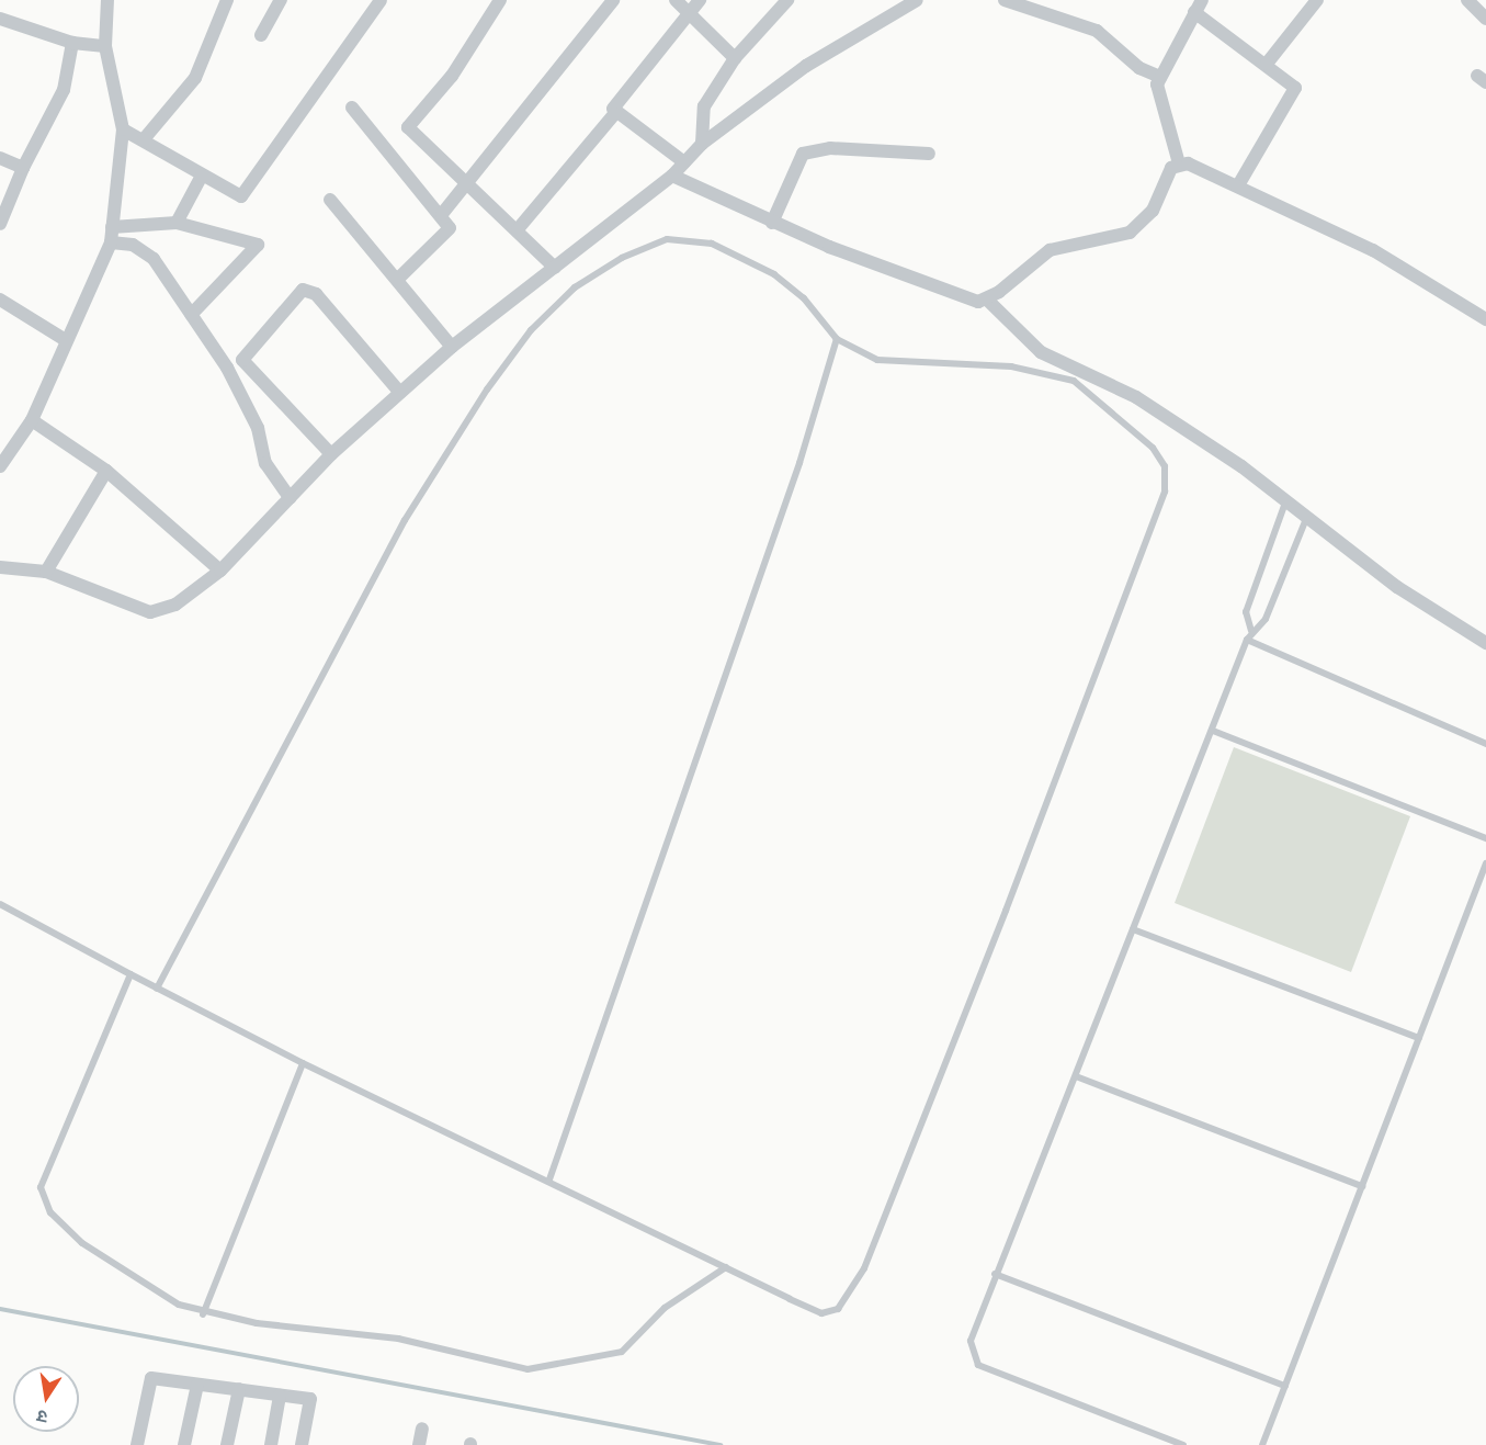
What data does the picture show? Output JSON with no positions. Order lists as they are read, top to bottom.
{
  "north": "bottom"
}
